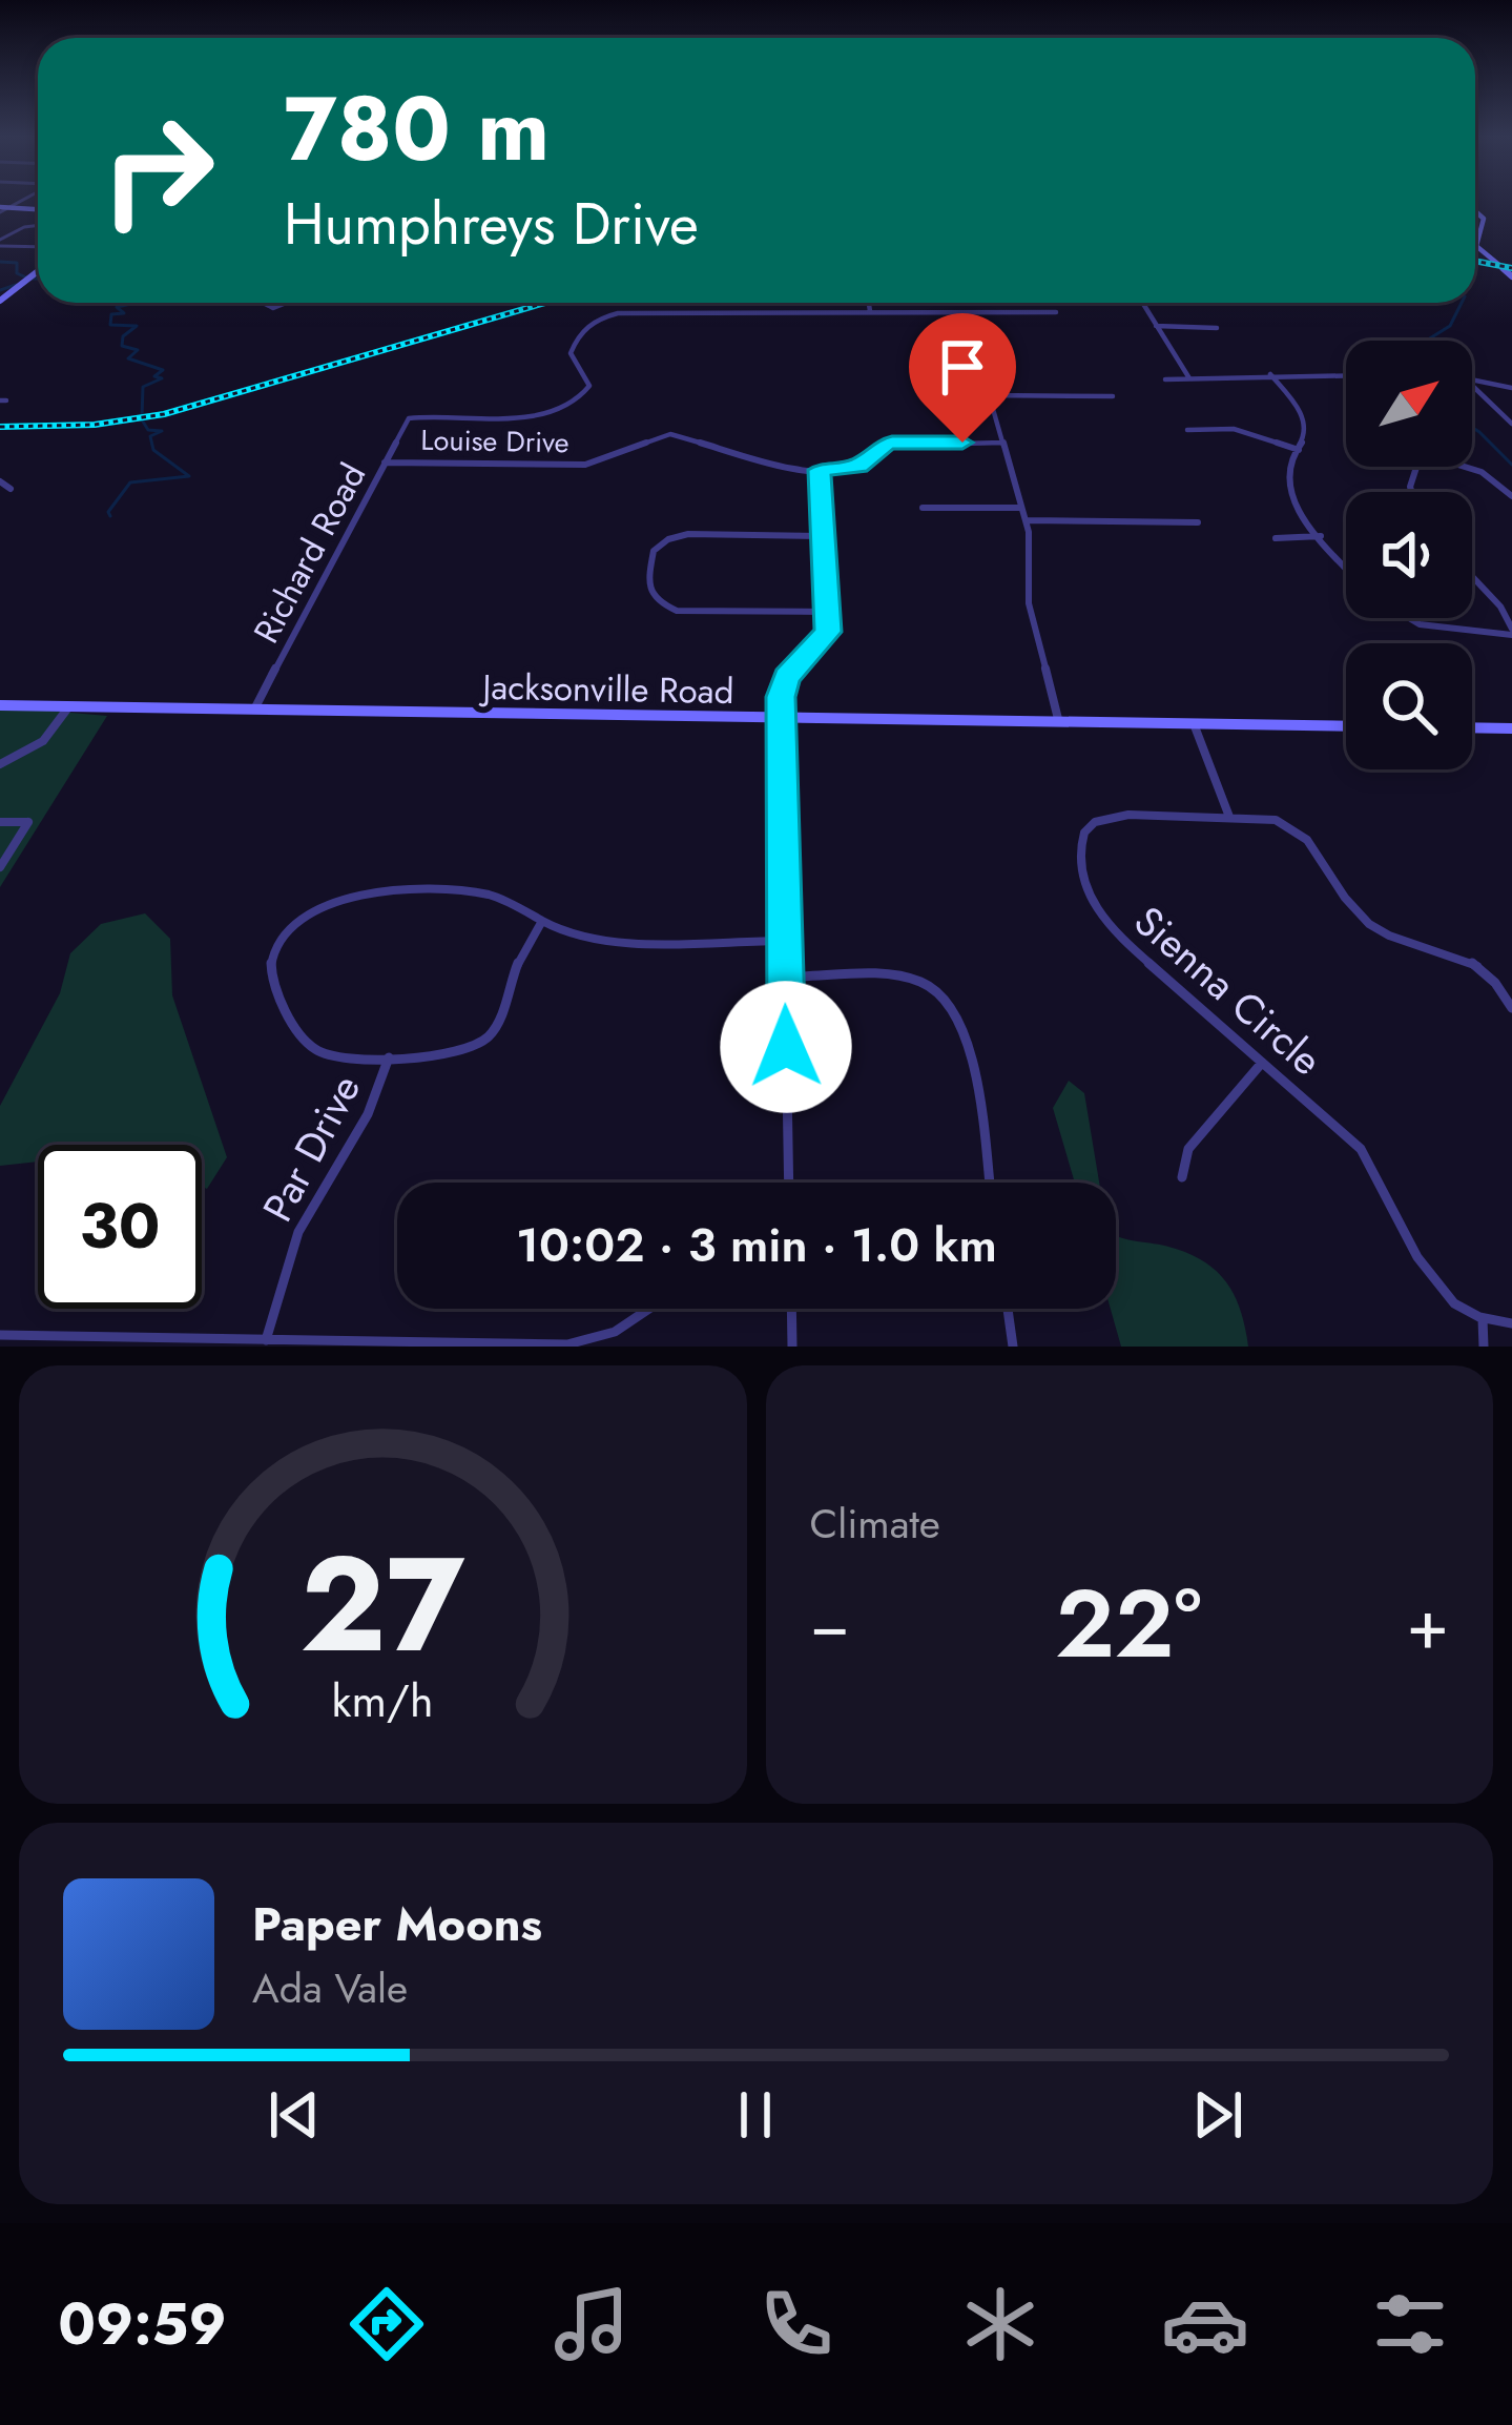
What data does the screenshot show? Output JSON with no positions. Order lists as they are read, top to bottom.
{
  "streets": {
    "main road": ["Jacksonville Road"],
    "street": [
      "Louise Drive",
      "Richard Road",
      "Sienna Circle",
      "Par Drive"
    ]
  },
  "crossings": [
    ["Louise Drive", "Richard Road"],
    ["Richard Road", "Jacksonville Road"]
  ],
  "north": "top right",
  "page": {
    "turn": ["780 m", "Humphreys Drive"],
    "limit": "30",
    "trip": "10:02 · 3 min · 1.0 km",
    "tile": "Climate",
    "heat": ["−", "22°", "+"],
    "song": ["Paper Moons", "Ada Vale"],
    "tabs": "09:59",
    "gauge": ["27", "km/h"]
  }
}
